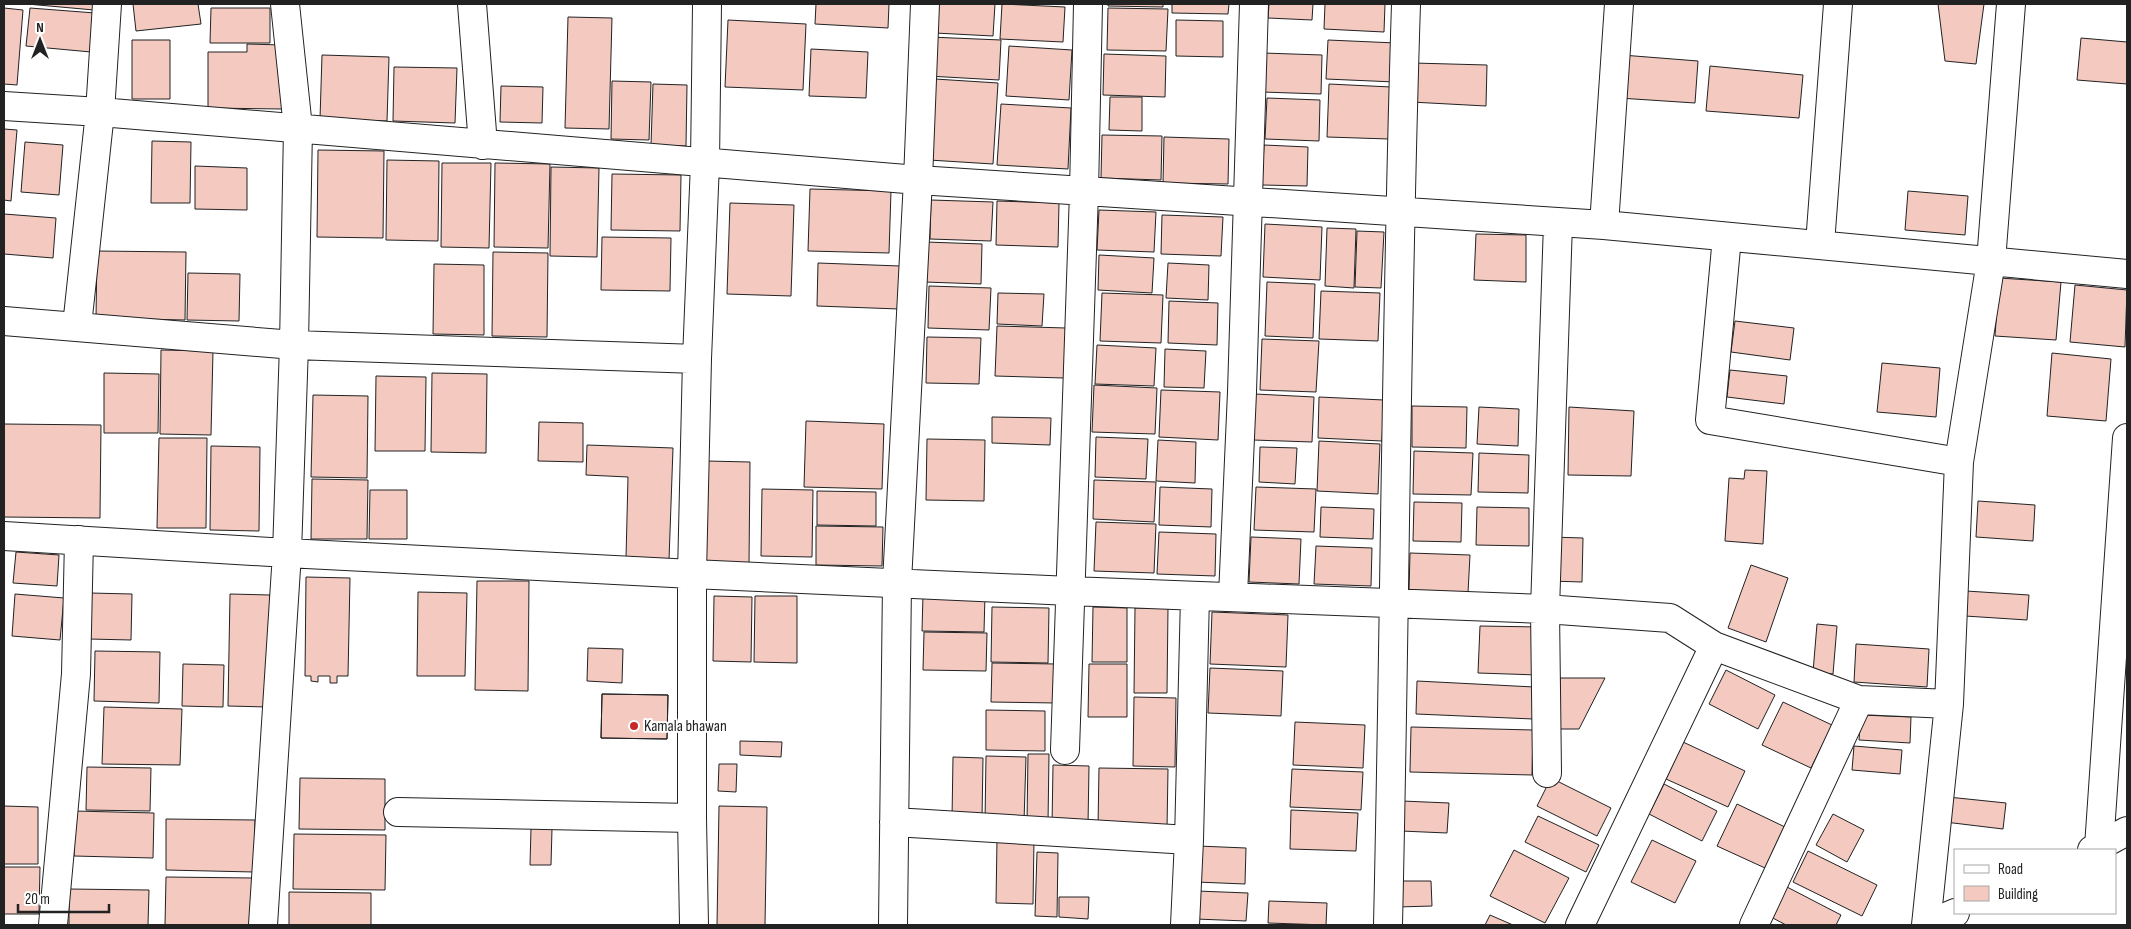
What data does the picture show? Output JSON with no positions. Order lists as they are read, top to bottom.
{
  "places": ["Kamala bhawan"],
  "legend": ["Road", "Building"],
  "scale_bar": "20 m",
  "north": "top"
}
